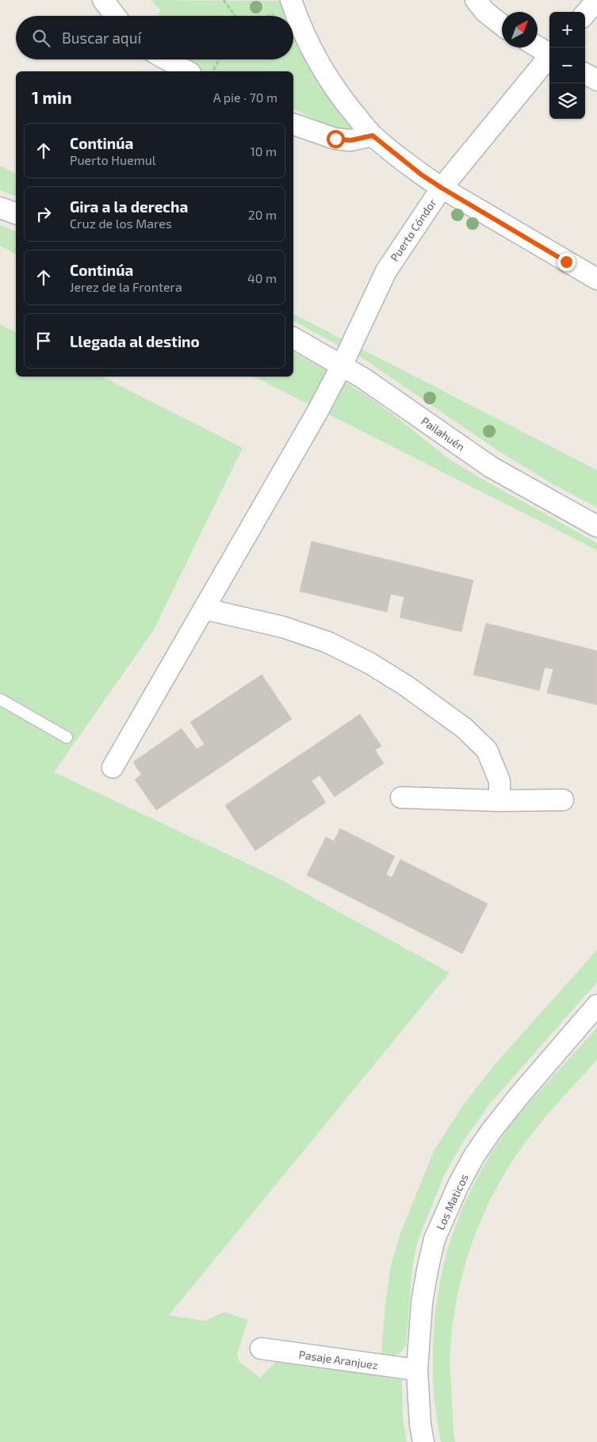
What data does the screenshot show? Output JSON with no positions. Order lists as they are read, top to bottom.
{
  "streets": {
    "street": [
      "Puerto Cóndor",
      "Pailahuén",
      "Los Maticos",
      "Pasaje Aranjuez"
    ]
  },
  "crossings": [
    ["Puerto Cóndor", "Pailahuén"],
    ["Los Maticos", "Pasaje Aranjuez"]
  ],
  "north": "top right",
  "page": {
    "map_buttons": ["+", "−"],
    "search": "Buscar aquí",
    "heading": ["1 min", "A pie · 70 m"],
    "list": [
      ["Continúa", "Puerto Huemul", "10 m"],
      ["Gira a la derecha", "Cruz de los Mares", "20 m"],
      ["Continúa", "Jerez de la Frontera", "40 m"],
      "Llegada al destino"
    ]
  }
}
